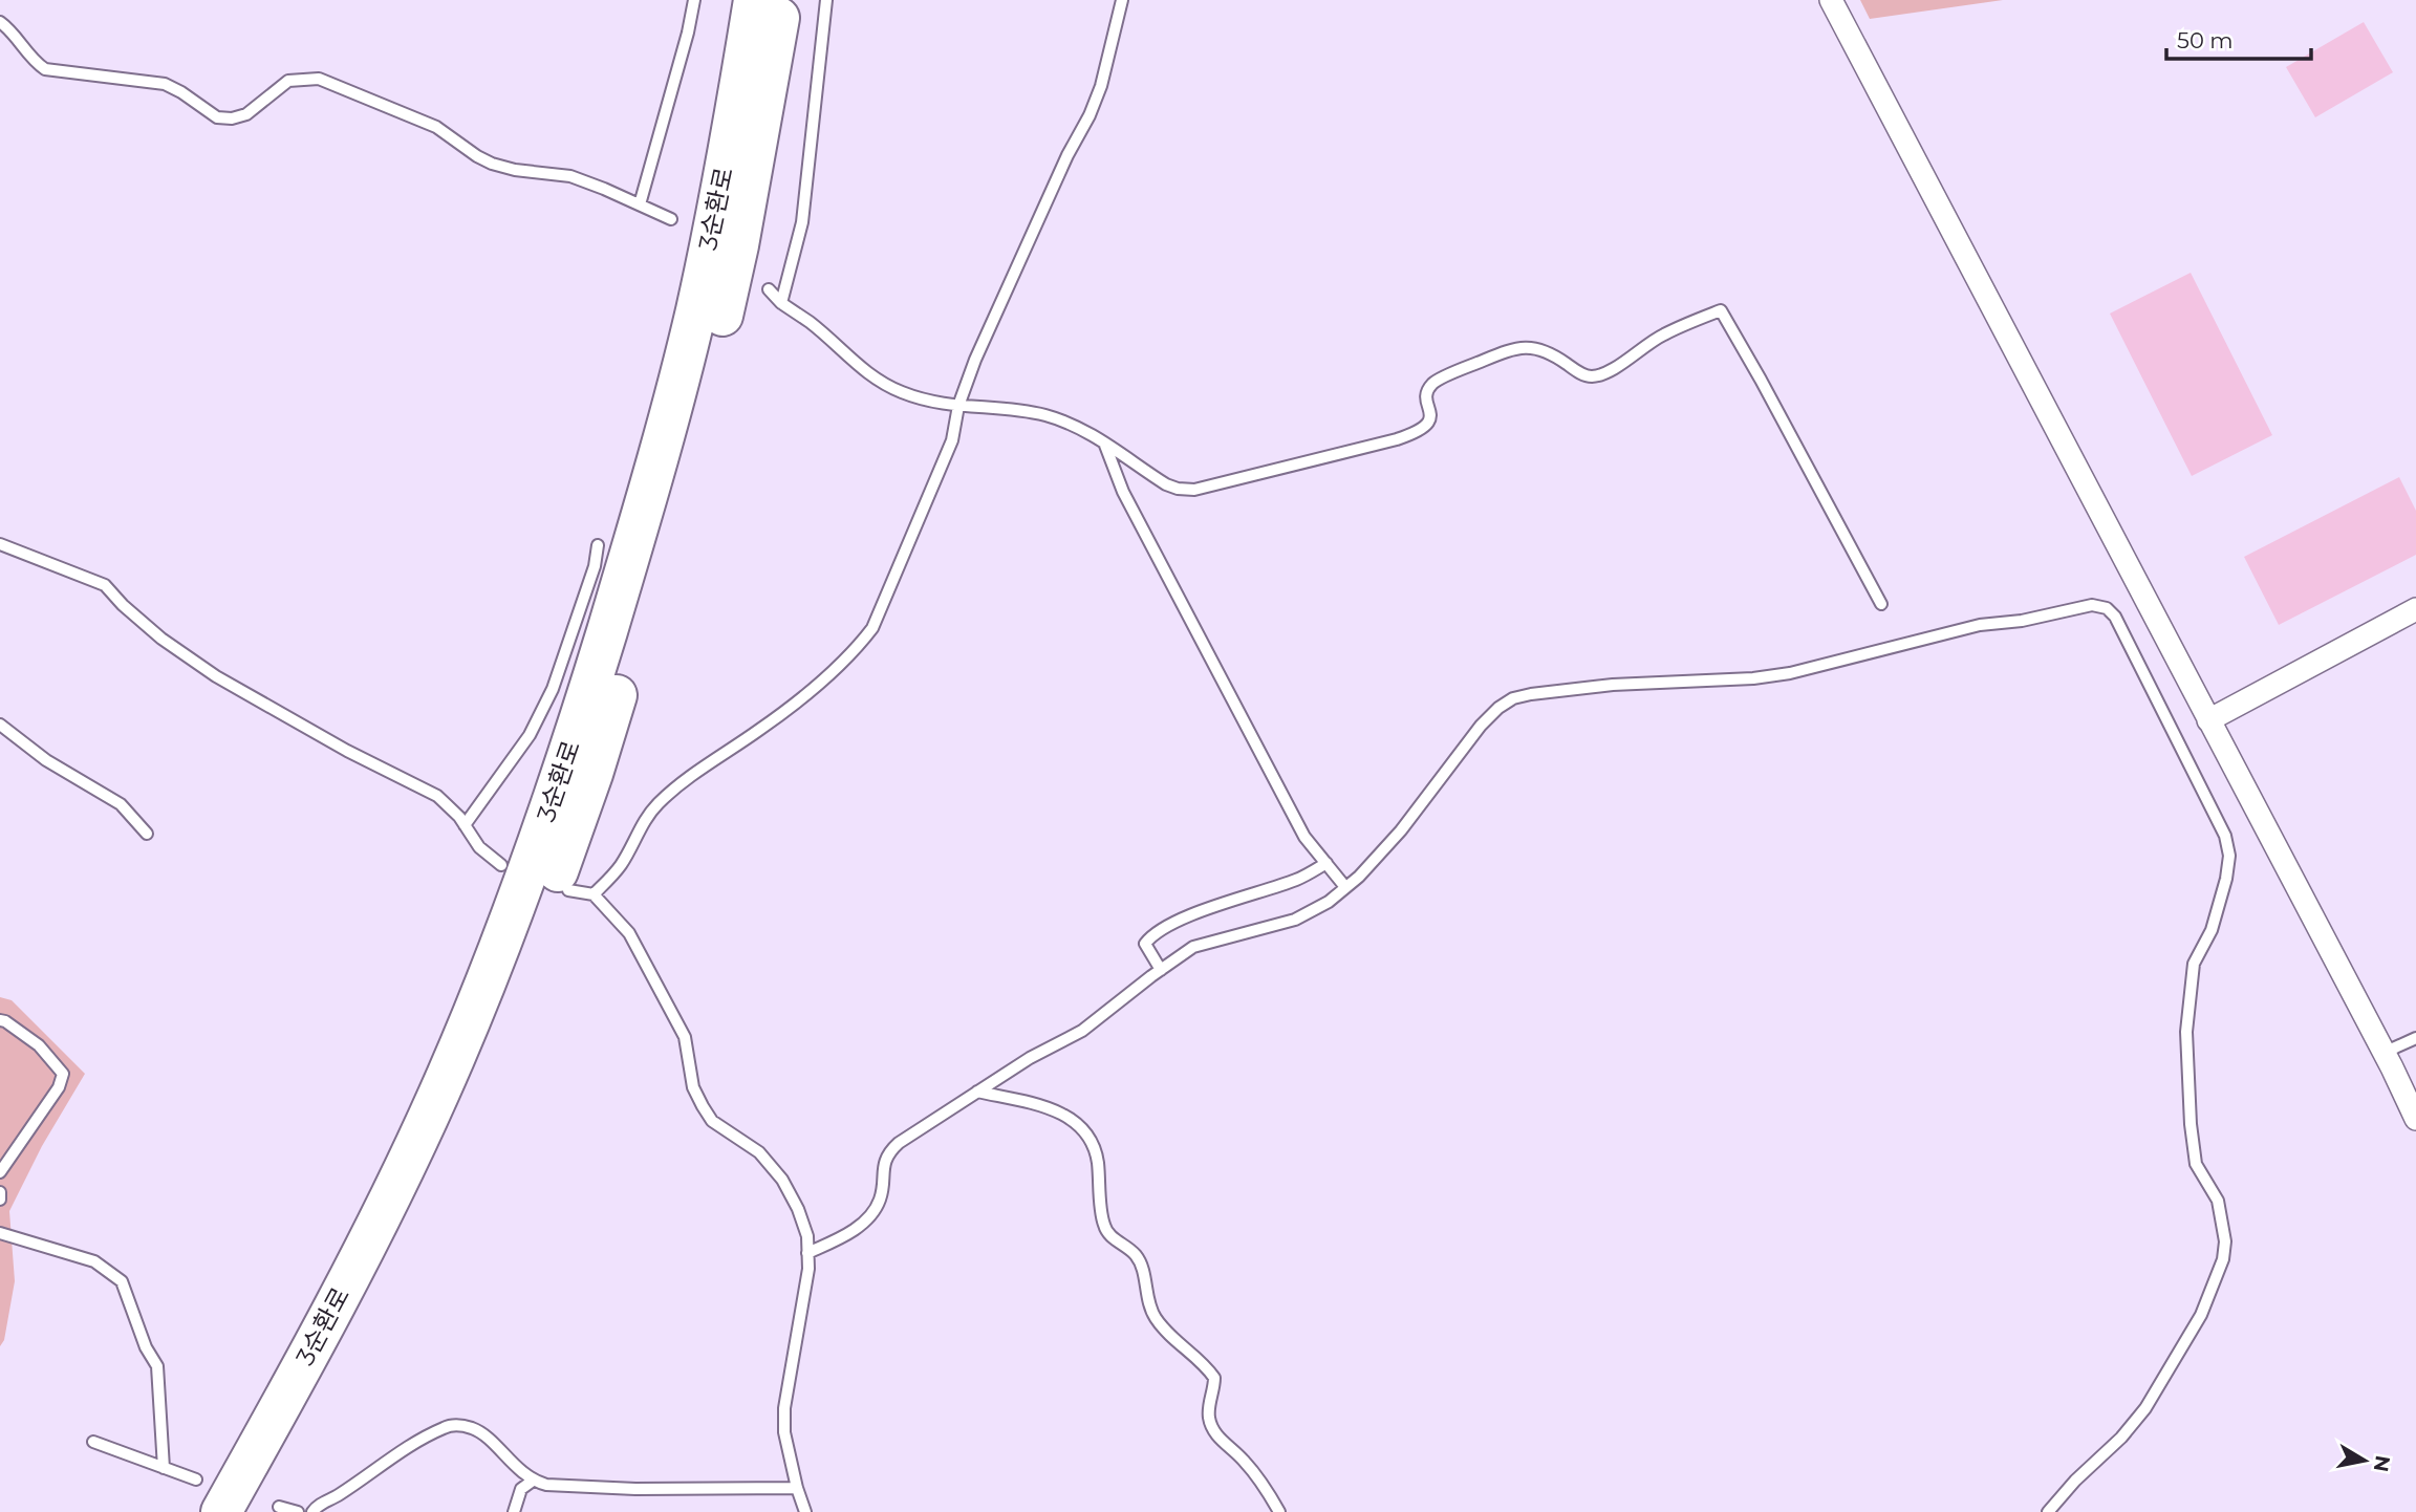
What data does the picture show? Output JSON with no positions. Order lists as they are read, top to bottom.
{
  "streets": {
    "highway": ["3순환로"]
  },
  "scale_bar": "50 m",
  "north": "right"
}
